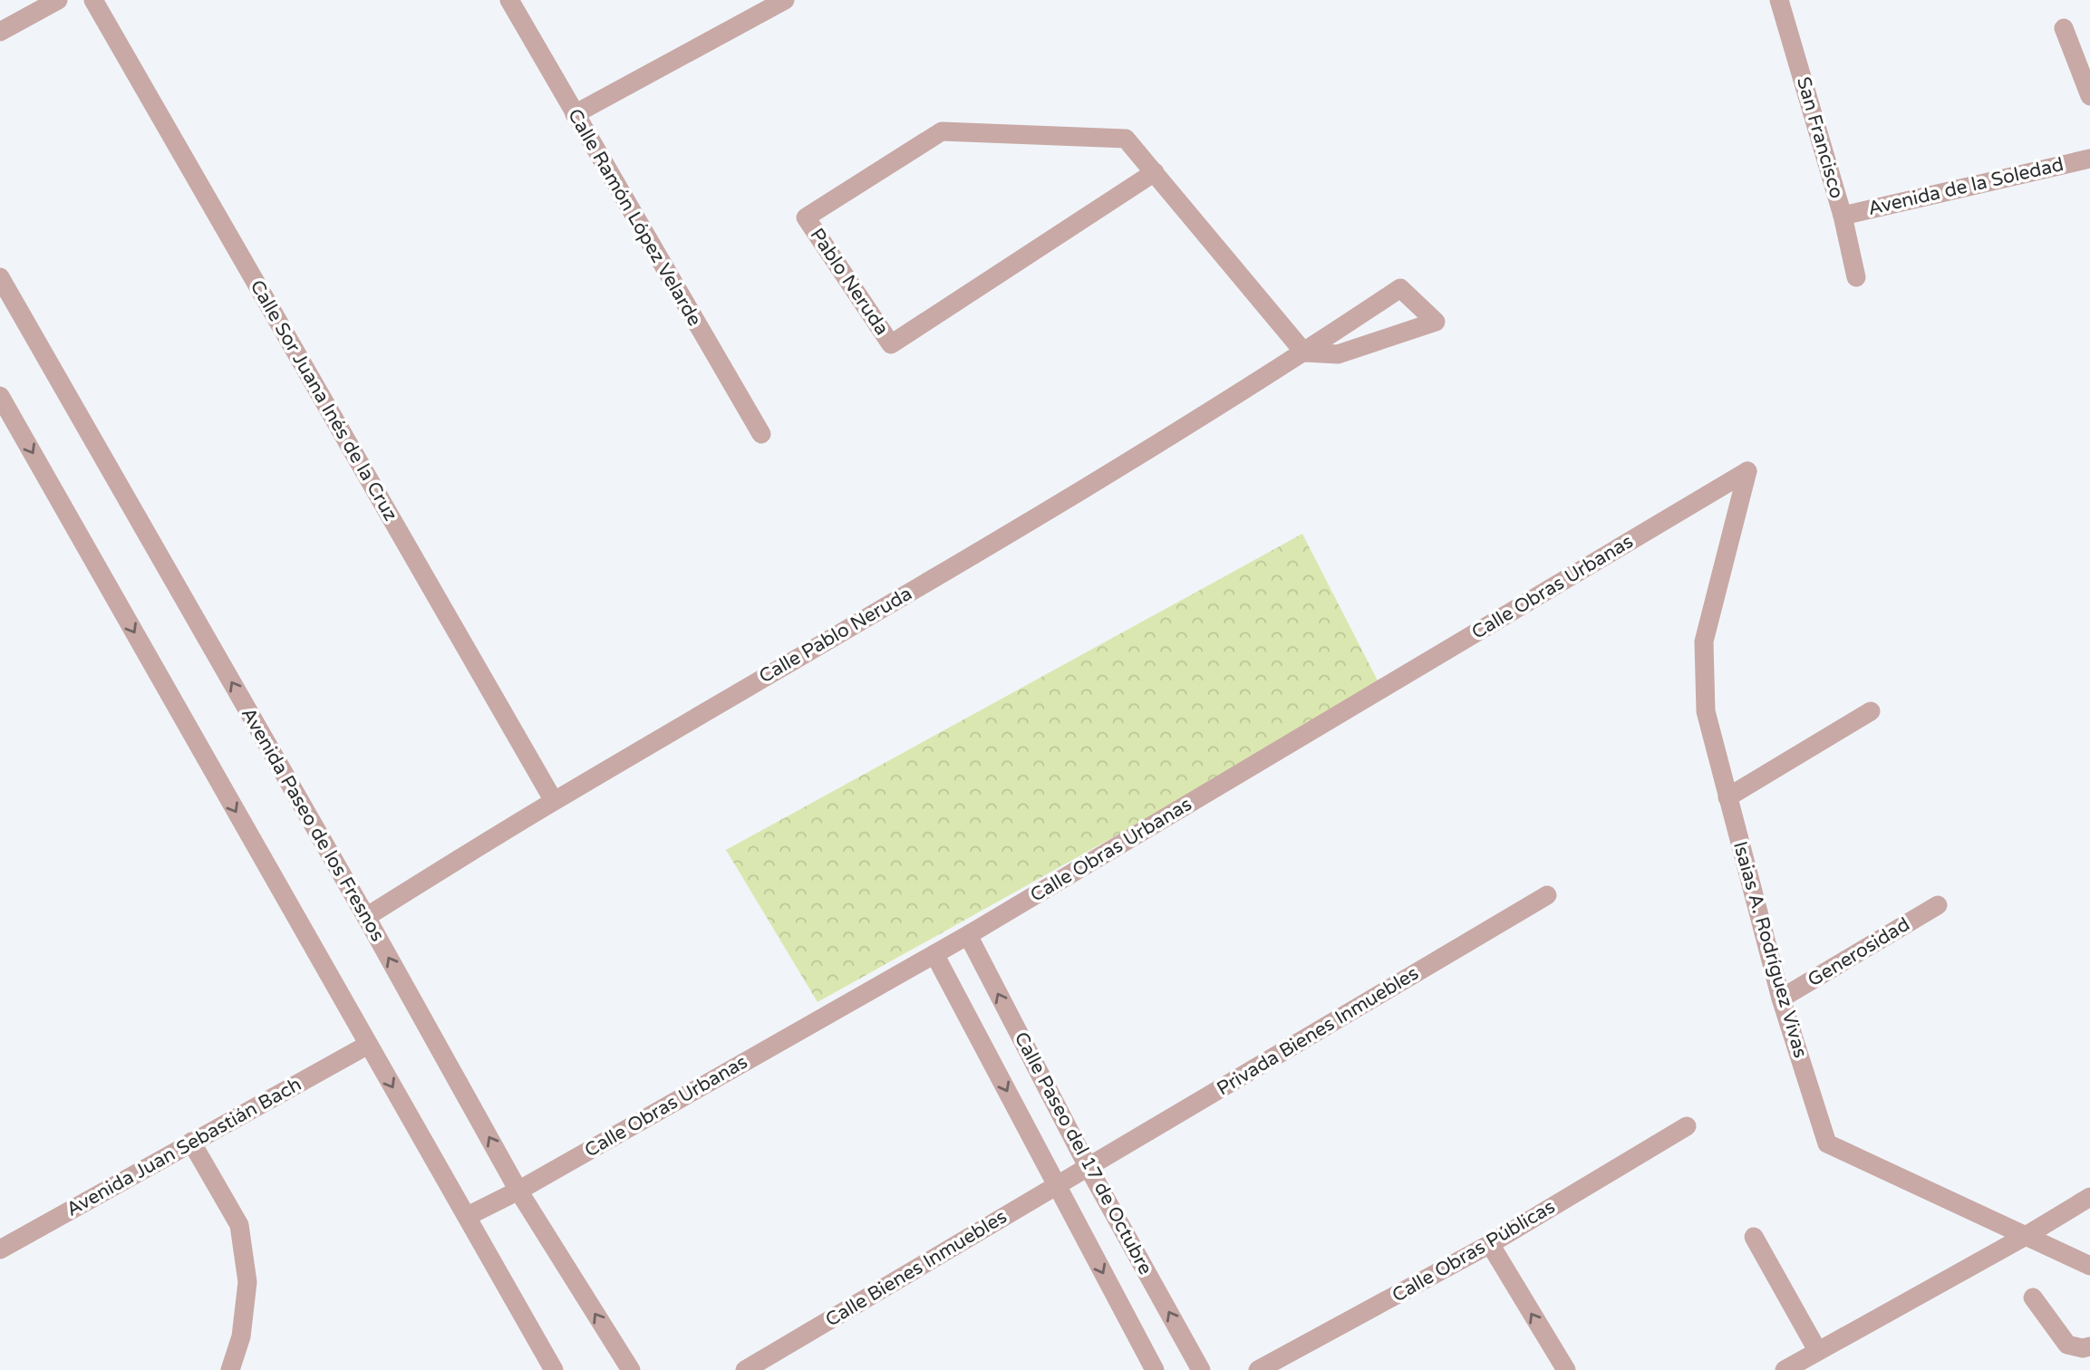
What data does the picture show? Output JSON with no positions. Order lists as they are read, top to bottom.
{
  "streets": {
    "street": [
      "San Francisco",
      "Avenida de la Soledad",
      "Calle Ramón López Velarde",
      "Pablo Neruda",
      "Calle Sor Juana Inés de la Cruz",
      "Calle Obras Urbanas",
      "Calle Pablo Neruda",
      "Avenida Paseo de los Fresnos",
      "Isaias A. Rodríguez Vivas",
      "Generosidad",
      "Privada Bienes Inmuebles",
      "Avenida Juan Sebastián Bach",
      "Calle Paseo del 17 de Octubre",
      "Calle Obras Públicas",
      "Calle Bienes Inmuebles"
    ]
  },
  "crossings": [
    ["San Francisco", "Avenida de la Soledad"],
    ["Pablo Neruda", "Calle Pablo Neruda"],
    ["Calle Sor Juana Inés de la Cruz", "Calle Pablo Neruda"],
    ["Calle Obras Urbanas", "Avenida Paseo de los Fresnos"],
    ["Calle Obras Urbanas", "Isaias A. Rodríguez Vivas"],
    ["Calle Obras Urbanas", "Calle Paseo del 17 de Octubre"],
    ["Calle Pablo Neruda", "Avenida Paseo de los Fresnos"],
    ["Isaias A. Rodríguez Vivas", "Generosidad"],
    ["Privada Bienes Inmuebles", "Calle Paseo del 17 de Octubre"],
    ["Privada Bienes Inmuebles", "Calle Bienes Inmuebles"],
    ["Calle Paseo del 17 de Octubre", "Calle Bienes Inmuebles"]
  ]
}
